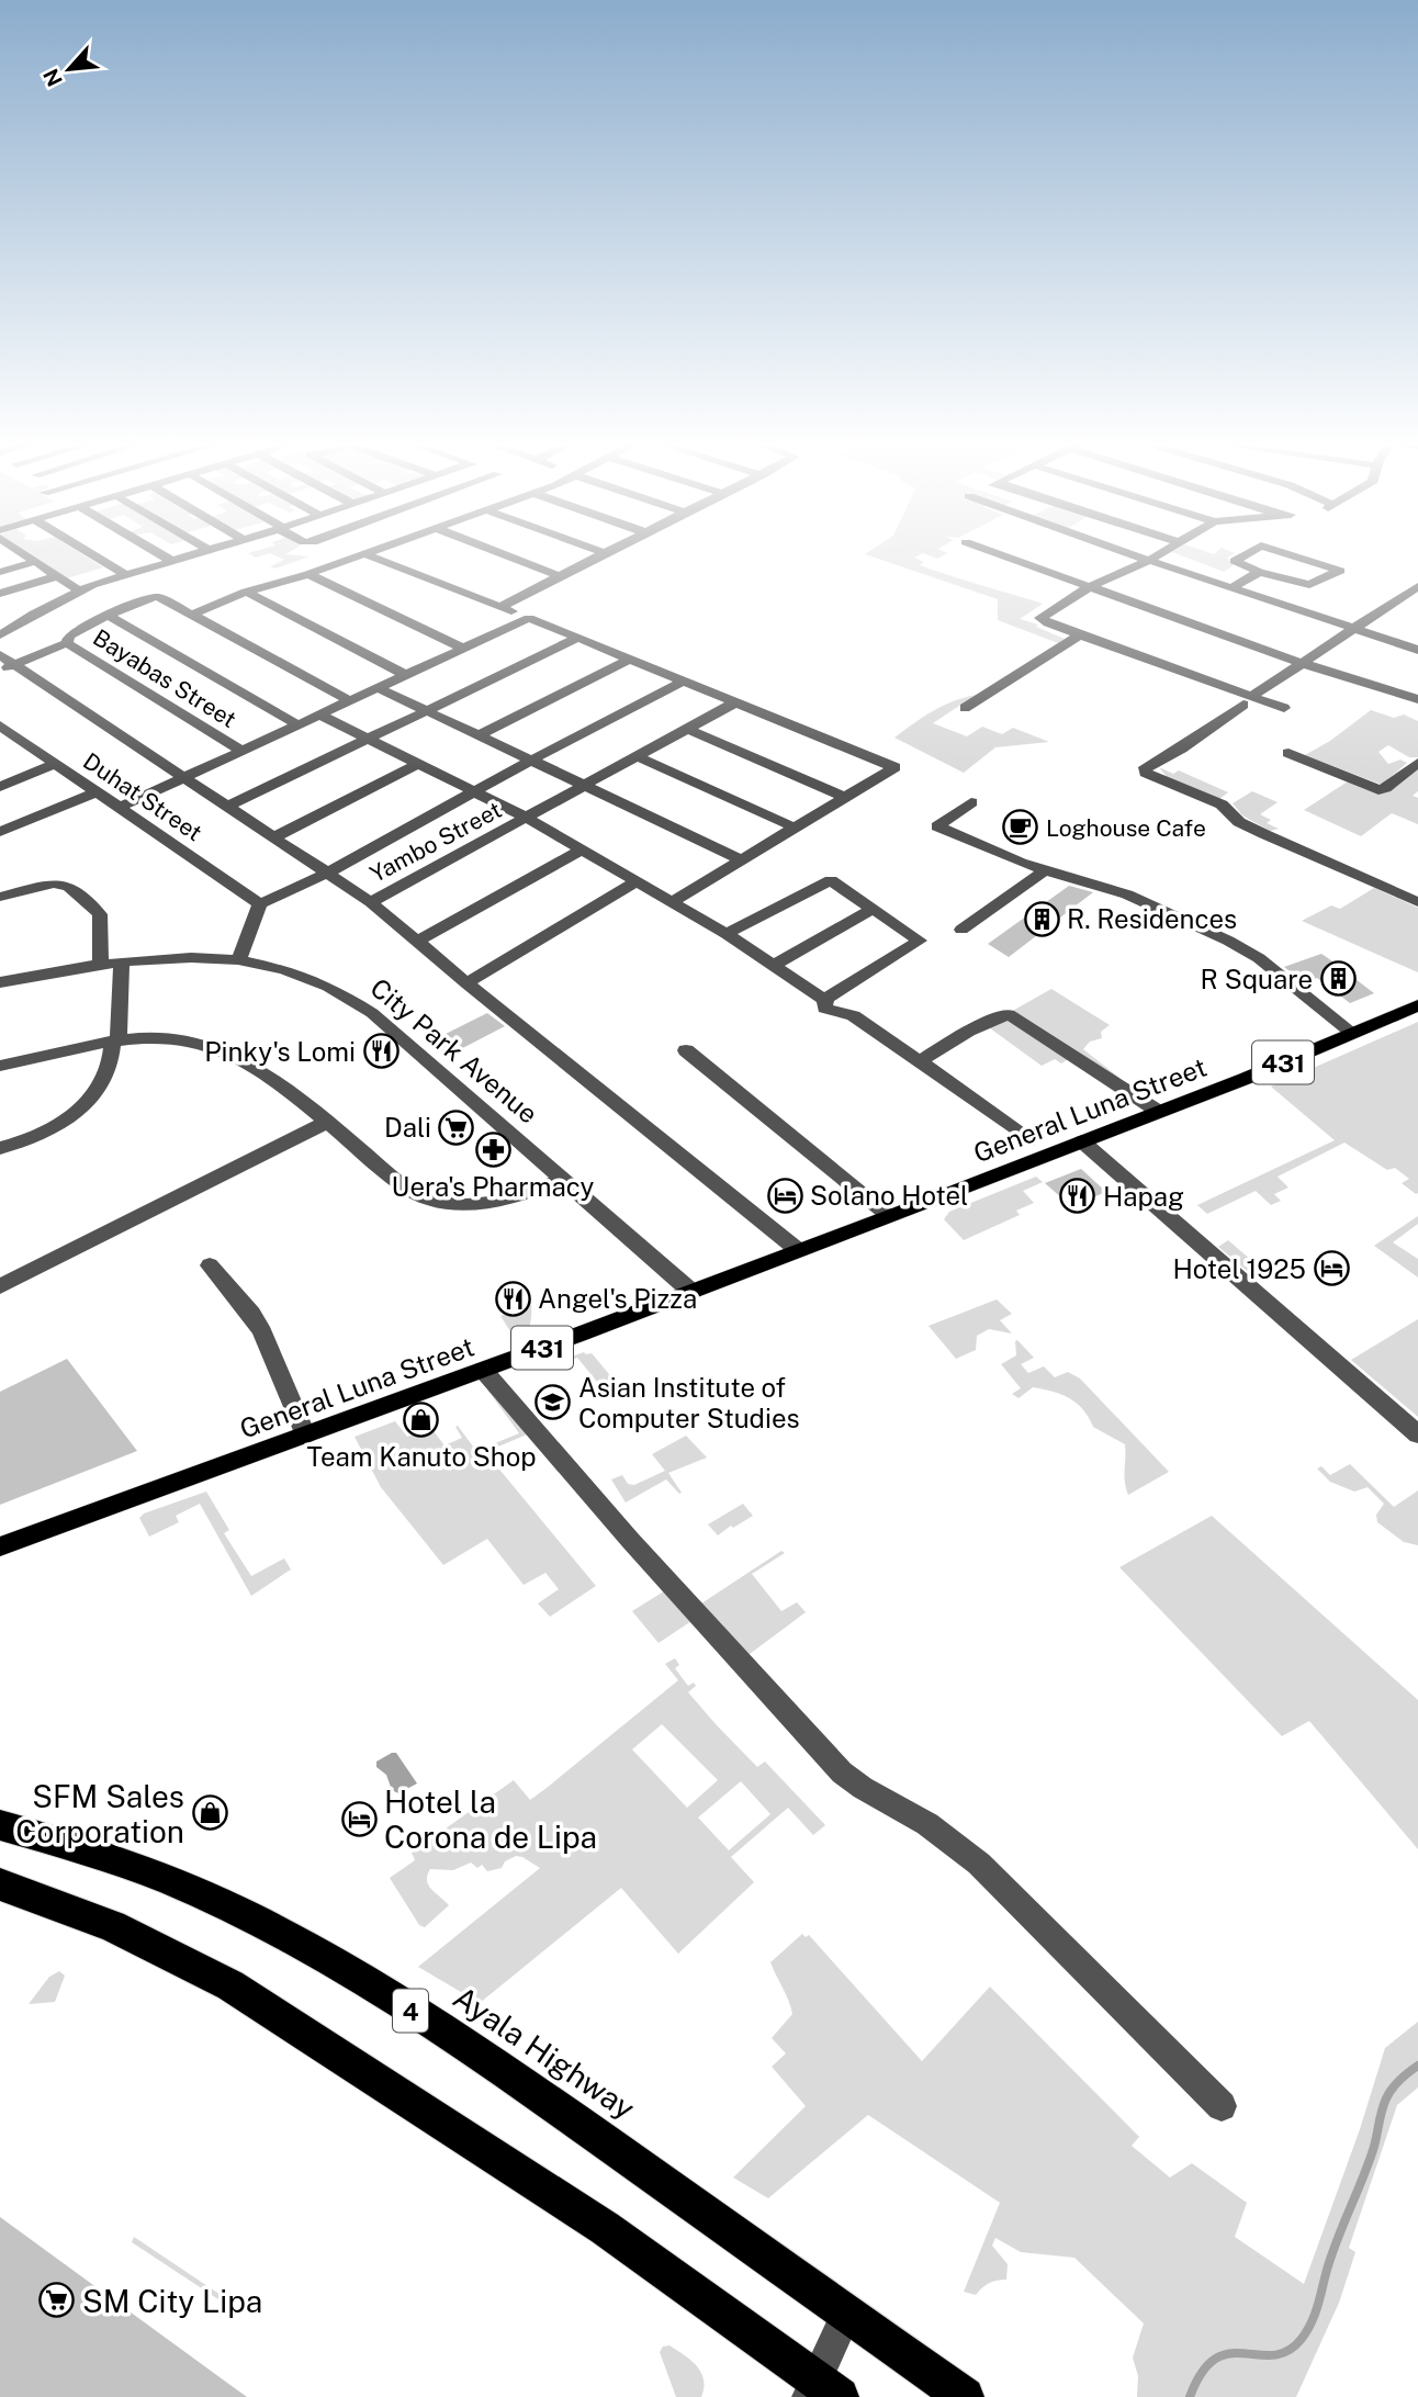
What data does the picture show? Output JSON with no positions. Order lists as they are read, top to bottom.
{
  "streets": {
    "highway": ["4", "Ayala Highway"],
    "main road": ["431", "General Luna Street"],
    "street": [
      "Bayabas Street",
      "Duhat Street",
      "Yambo Street",
      "City Park Avenue"
    ]
  },
  "crossings": [
    ["City Park Avenue", "General Luna Street"]
  ],
  "places": {
    "cafe": ["Loghouse Cafe"],
    "building": ["R. Residences", "R Square"],
    "restaurant": ["Pinky's Lomi", "Hapag", "Angel's Pizza"],
    "supermarket": ["Dali", "SM City Lipa"],
    "pharmacy": ["Uera's Pharmacy"],
    "hotel": ["Solano Hotel", "Hotel 1925", "Hotel la Corona de Lipa"],
    "school or university": ["Asian Institute of Computer Studies"],
    "shop": ["Team Kanuto Shop", "SFM Sales Corporation"]
  },
  "north": "bottom left"
}
